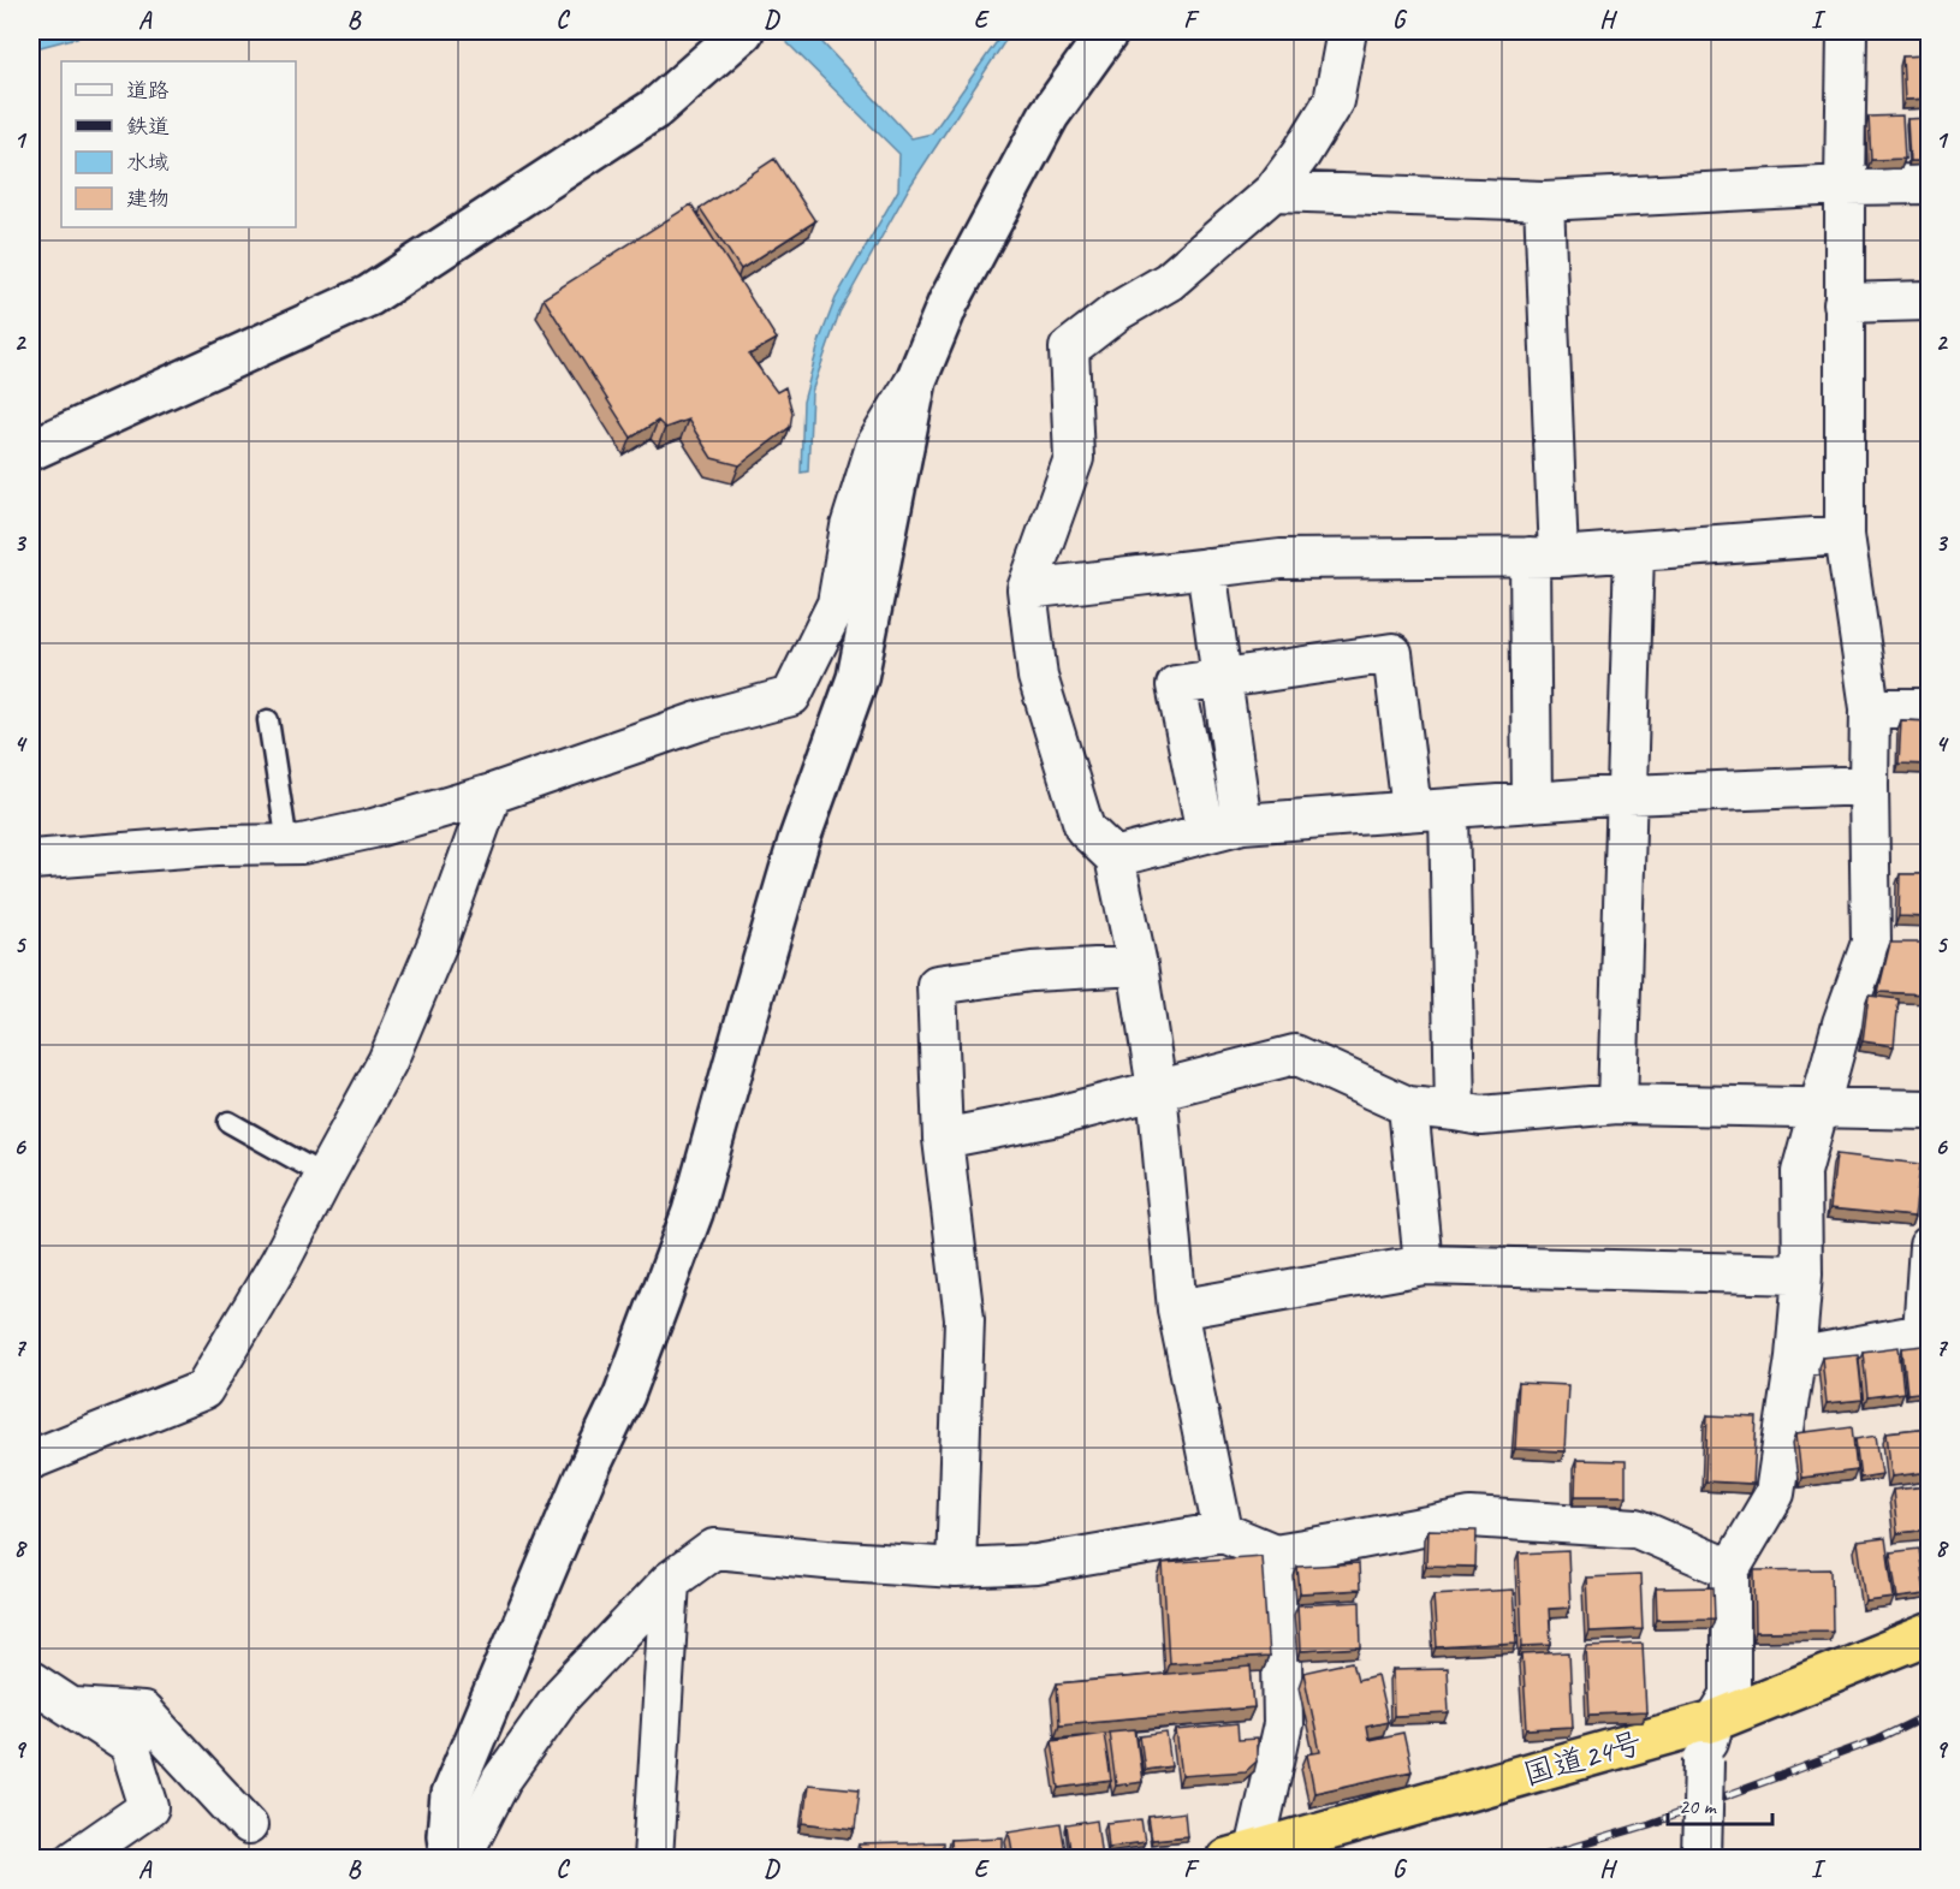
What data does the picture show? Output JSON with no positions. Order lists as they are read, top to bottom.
{
  "streets": {
    "highway": ["国道24号"]
  },
  "legend": [
    "道路",
    "鉄道",
    "水域",
    "建物"
  ],
  "scale_bar": "20 m",
  "grid": {
    "columns": [
      "A",
      "B",
      "C",
      "D",
      "E",
      "F",
      "G",
      "H",
      "I"
    ],
    "rows": [
      "1",
      "2",
      "3",
      "4",
      "5",
      "6",
      "7",
      "8",
      "9"
    ]
  }
}
